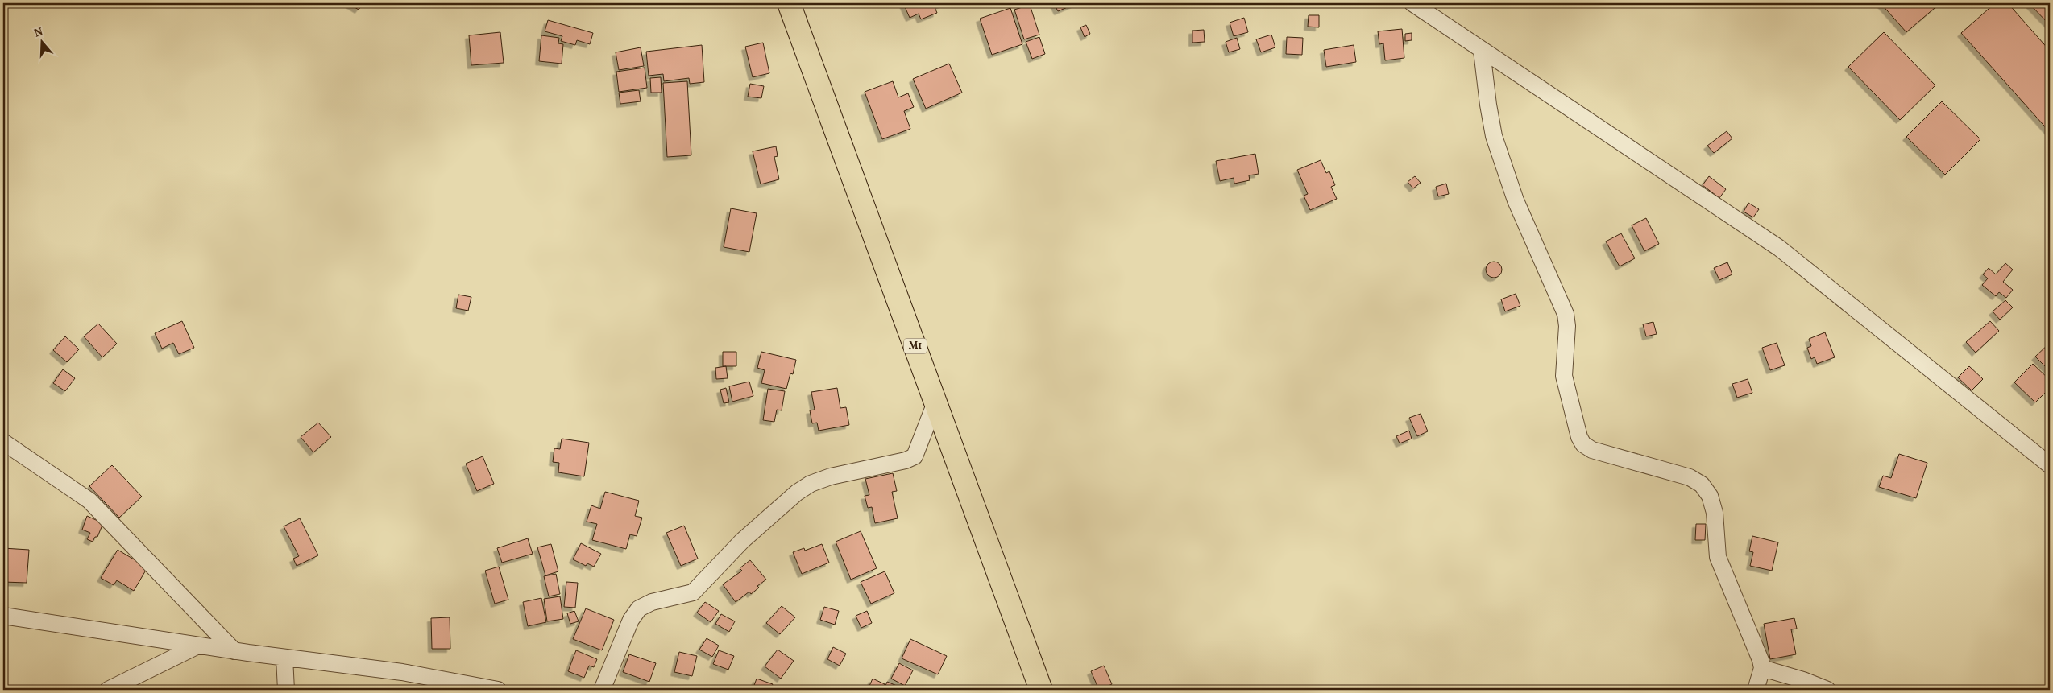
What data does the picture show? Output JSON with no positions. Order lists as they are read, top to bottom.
{
  "streets": {
    "highway": ["M1"]
  },
  "north": "top"
}
